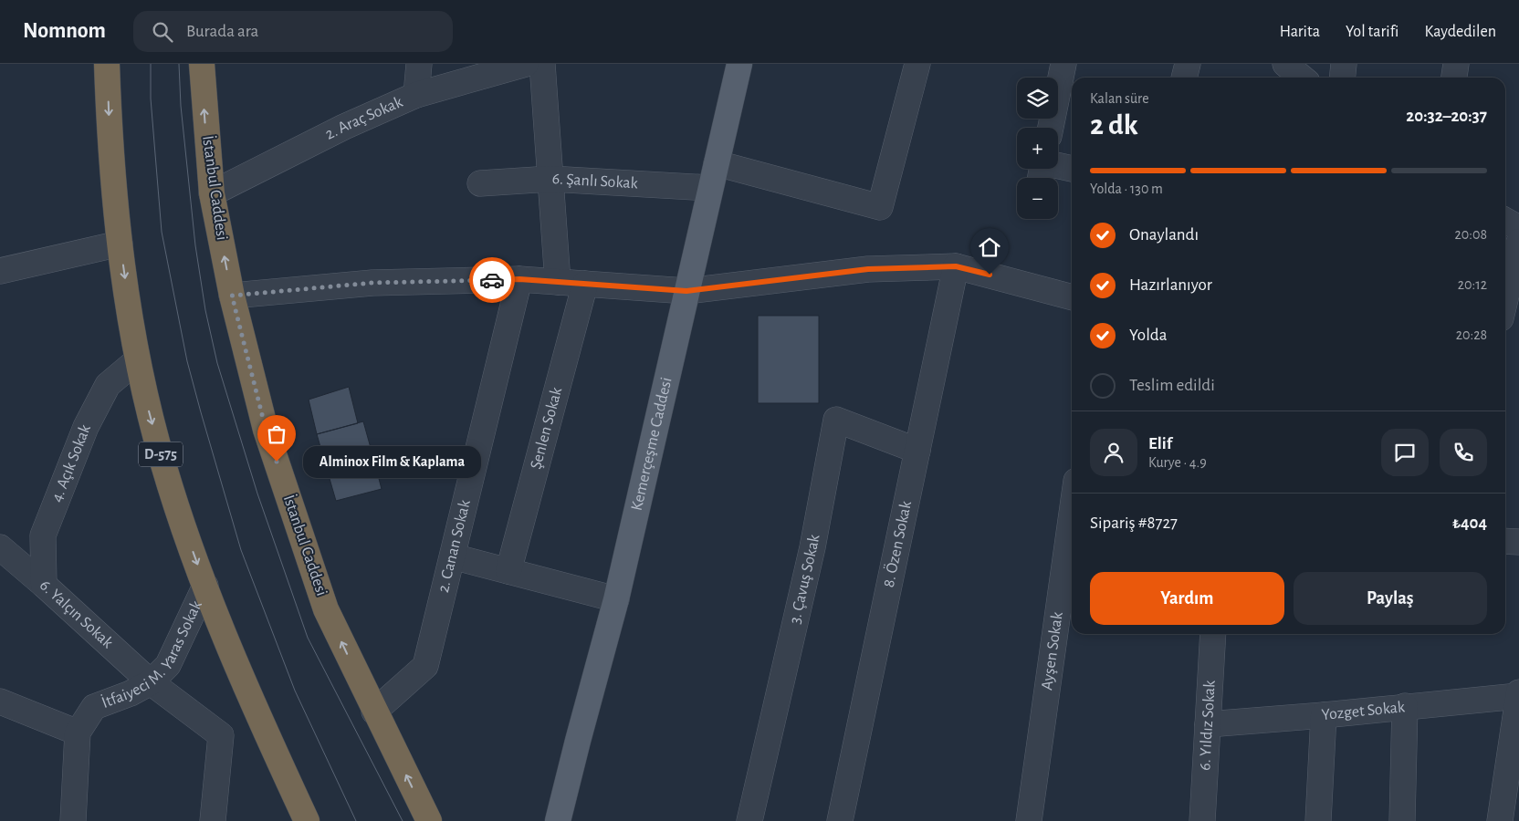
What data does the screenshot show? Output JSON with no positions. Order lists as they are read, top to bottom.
{
  "streets": {
    "highway": ["İstanbul Caddesi", "D-575"],
    "main road": ["Kemerçeşme Caddesi"],
    "street": [
      "2. Araç Sokak",
      "6. Şanlı Sokak",
      "Şenlen Sokak",
      "4. Açık Sokak",
      "8. Özen Sokak",
      "2. Canan Sokak",
      "3. Çavuş Sokak",
      "6. Yalçın Sokak",
      "İtfaiyeci M. Yaras Sokak",
      "Ayşen Sokak",
      "Yozget Sokak",
      "6. Yıldız Sokak"
    ]
  },
  "crossings": [
    ["2. Araç Sokak", "İstanbul Caddesi"],
    ["6. Şanlı Sokak", "Kemerçeşme Caddesi"],
    ["İstanbul Caddesi", "2. Canan Sokak"],
    ["D-575", "4. Açık Sokak"],
    ["D-575", "İtfaiyeci M. Yaras Sokak"],
    ["4. Açık Sokak", "6. Yalçın Sokak"],
    ["8. Özen Sokak", "3. Çavuş Sokak"],
    ["6. Yalçın Sokak", "İtfaiyeci M. Yaras Sokak"],
    ["Yozget Sokak", "6. Yıldız Sokak"]
  ],
  "places": ["Alminox Film & Kaplama"],
  "page": {
    "header": "Nomnom",
    "search": "Burada ara",
    "nav": ["Harita", "Yol tarifi", "Kaydedilen"],
    "map_buttons": ["+", "−"],
    "heading": ["2 dk", "Kalan süre", "20:32–20:37"],
    "panel": [
      "Elif",
      "Kurye · 4.9",
      "Sipariş #8727",
      "₺404"
    ],
    "bar": "Yolda · 130 m",
    "list": [
      ["Onaylandı", "20:08"],
      ["Hazırlanıyor", "20:12"],
      ["Yolda", "20:28"],
      "Teslim edildi"
    ],
    "bubble": "Alminox Film & Kaplama",
    "buttons": ["Yardım", "Paylaş"]
  }
}
